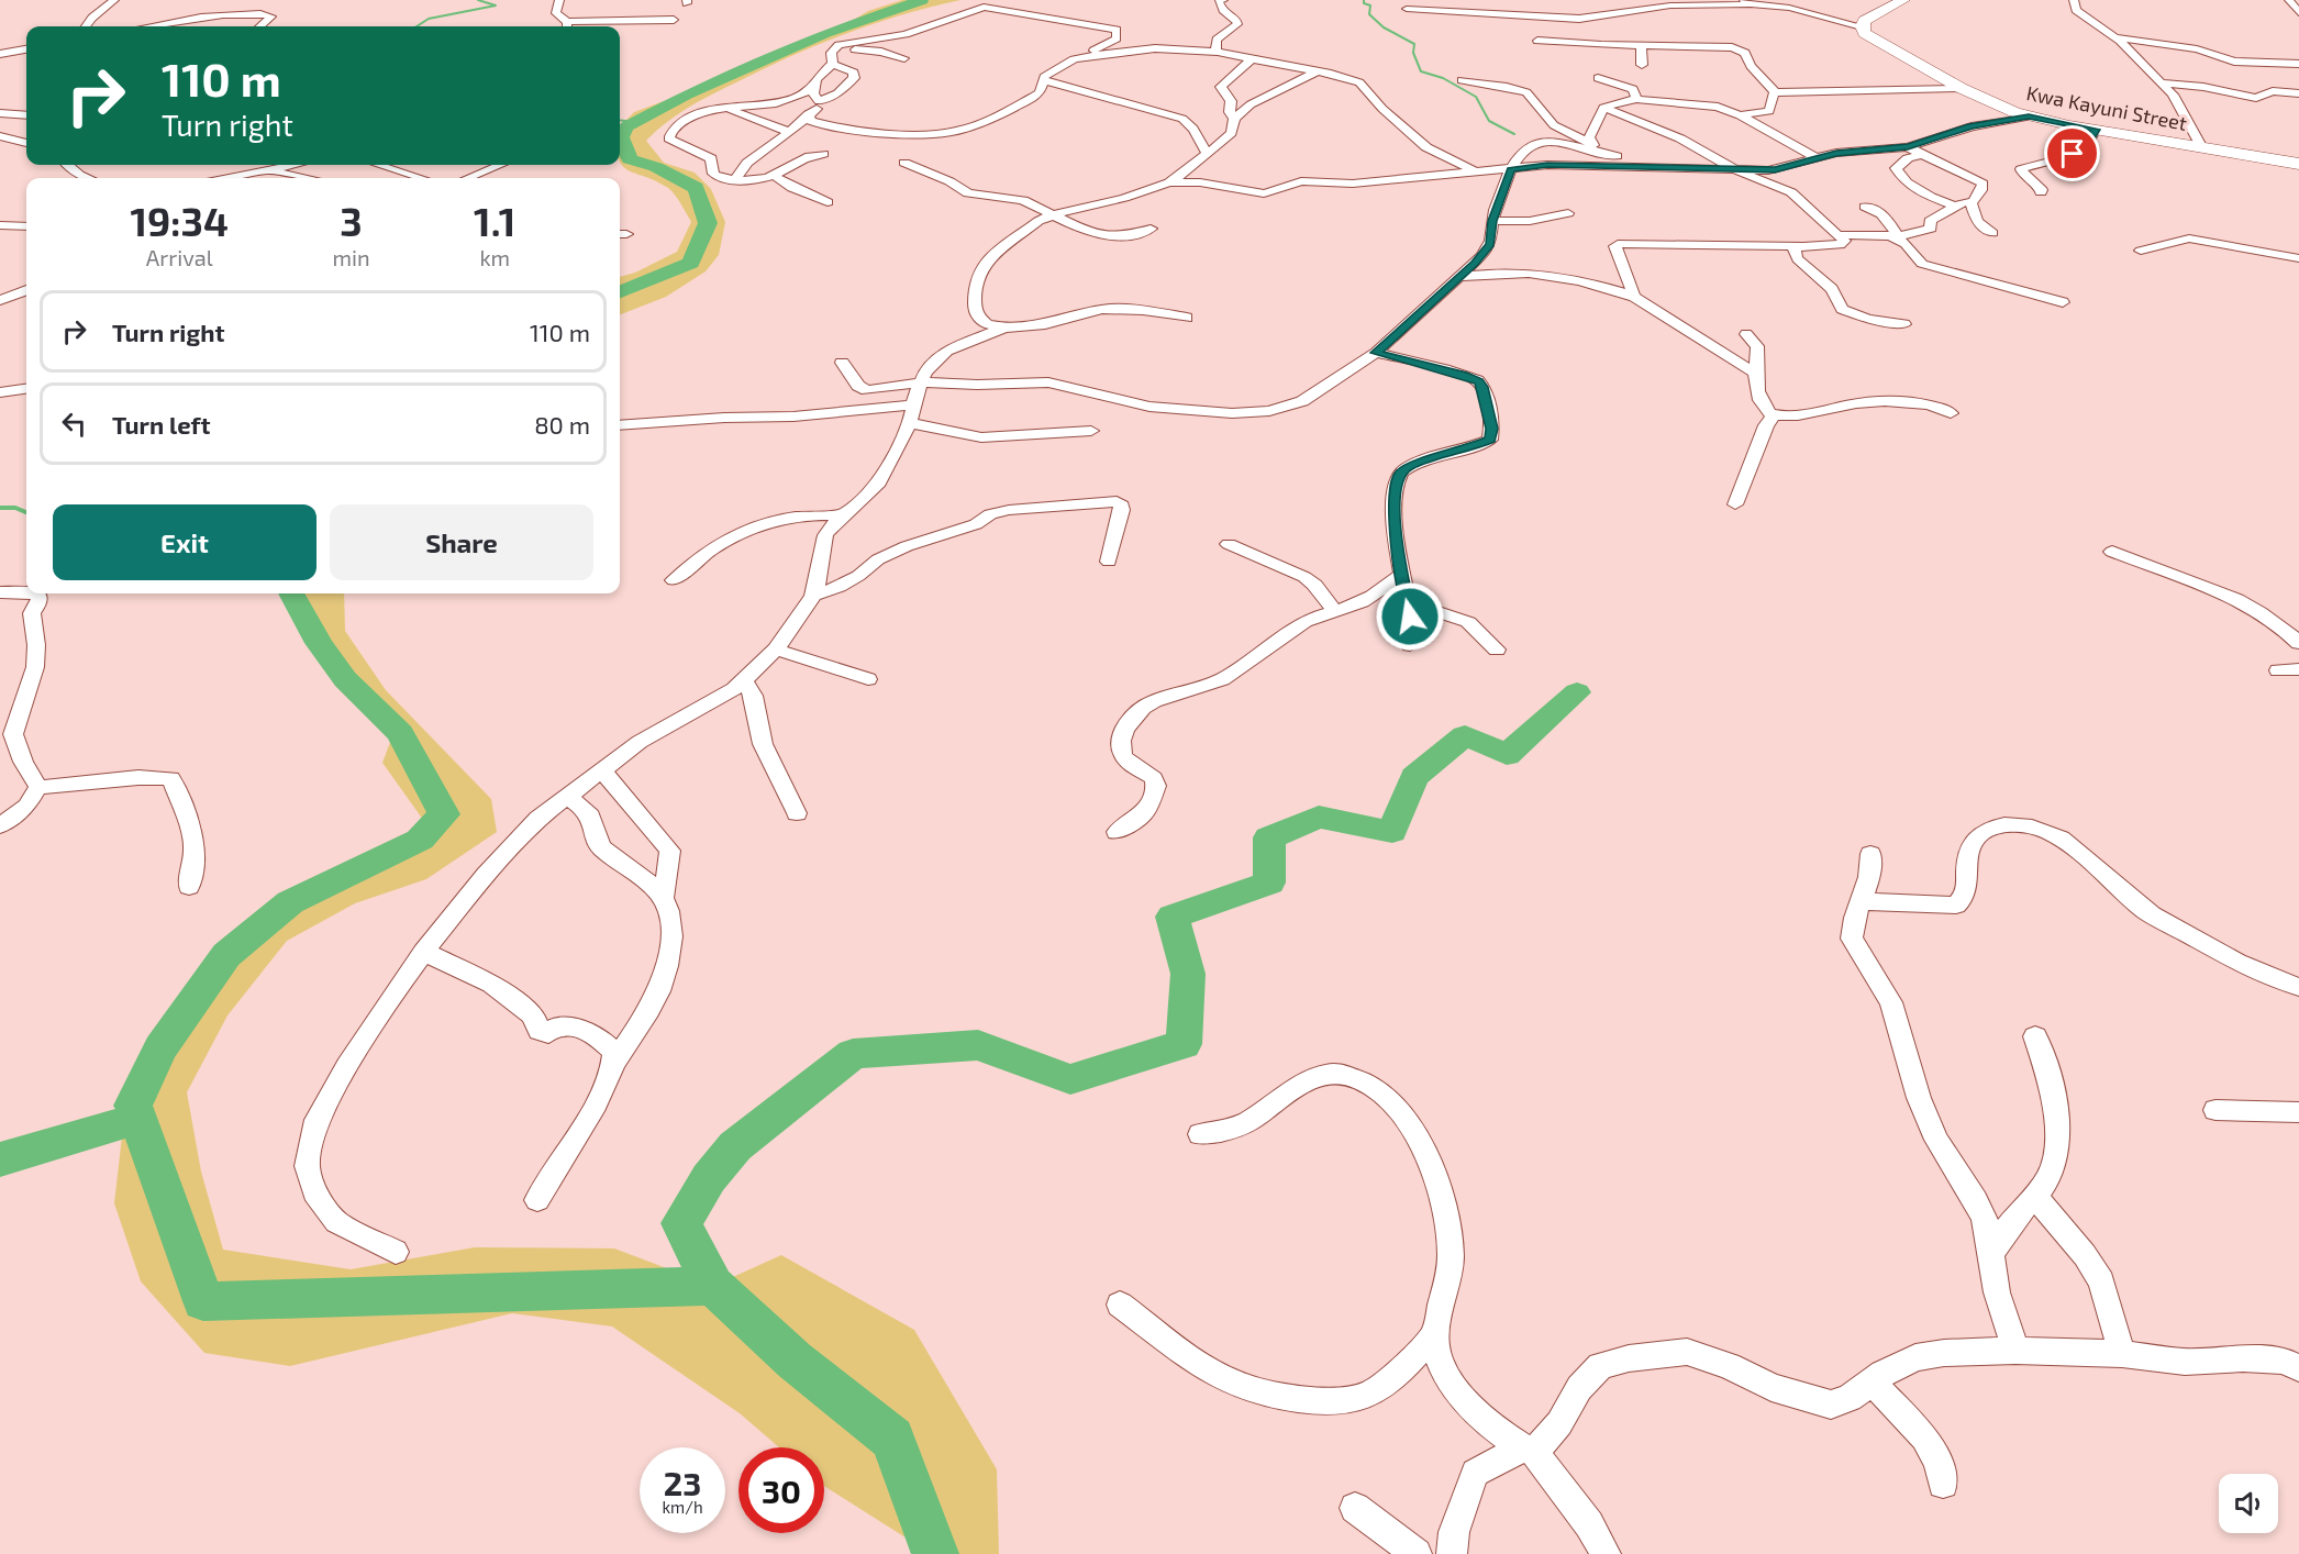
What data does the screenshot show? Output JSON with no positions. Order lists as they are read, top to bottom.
{
  "streets": {
    "street": ["Kwa Kayuni Street"]
  },
  "page": {
    "turn": ["110 m", "Turn right"],
    "eta": [
      "19:34",
      "Arrival",
      "3",
      "min",
      "1.1",
      "km"
    ],
    "list": [
      {
        "name": "Turn right",
        "value": "110 m"
      },
      {
        "name": "Turn left",
        "value": "80 m"
      }
    ],
    "buttons": ["Exit", "Share"],
    "speed": "23 km/h",
    "limit": "30"
  }
}
